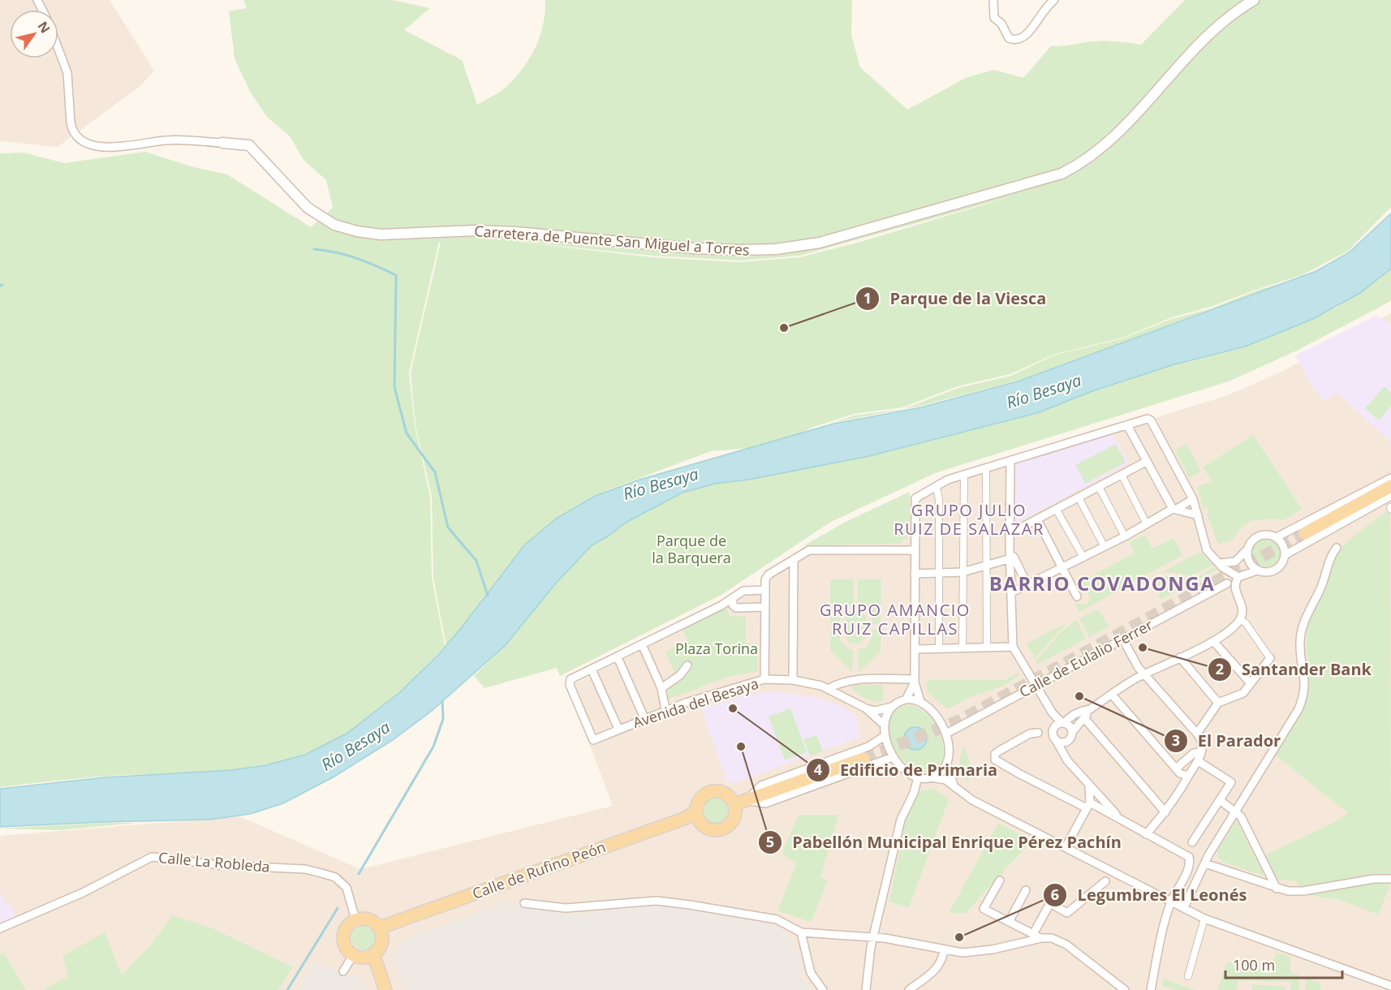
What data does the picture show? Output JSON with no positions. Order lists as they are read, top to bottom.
{
  "streets": {
    "main road": ["Calle de Rufino Peón"],
    "street": [
      "Carretera de Puente San Miguel a Torres",
      "Calle de Eulalio Ferrer",
      "Avenida del Besaya",
      "Calle La Robleda"
    ]
  },
  "crossings": [
    ["Calle La Robleda", "Calle de Rufino Peón"]
  ],
  "districts": ["GRUPO JULIO RUIZ DE SALAZAR", "BARRIO COVADONGA", "GRUPO AMANCIO RUIZ CAPILLAS"],
  "water": ["Río Besaya"],
  "parks": ["Parque de la Barquera", "Plaza Torina"],
  "places": [
    "Parque de la Viesca",
    "Santander Bank",
    "El Parador",
    "Edificio de Primaria",
    "Pabellón Municipal Enrique Pérez Pachín",
    "Legumbres El Leonés"
  ],
  "scale_bar": "100 m",
  "north": "top right"
}
